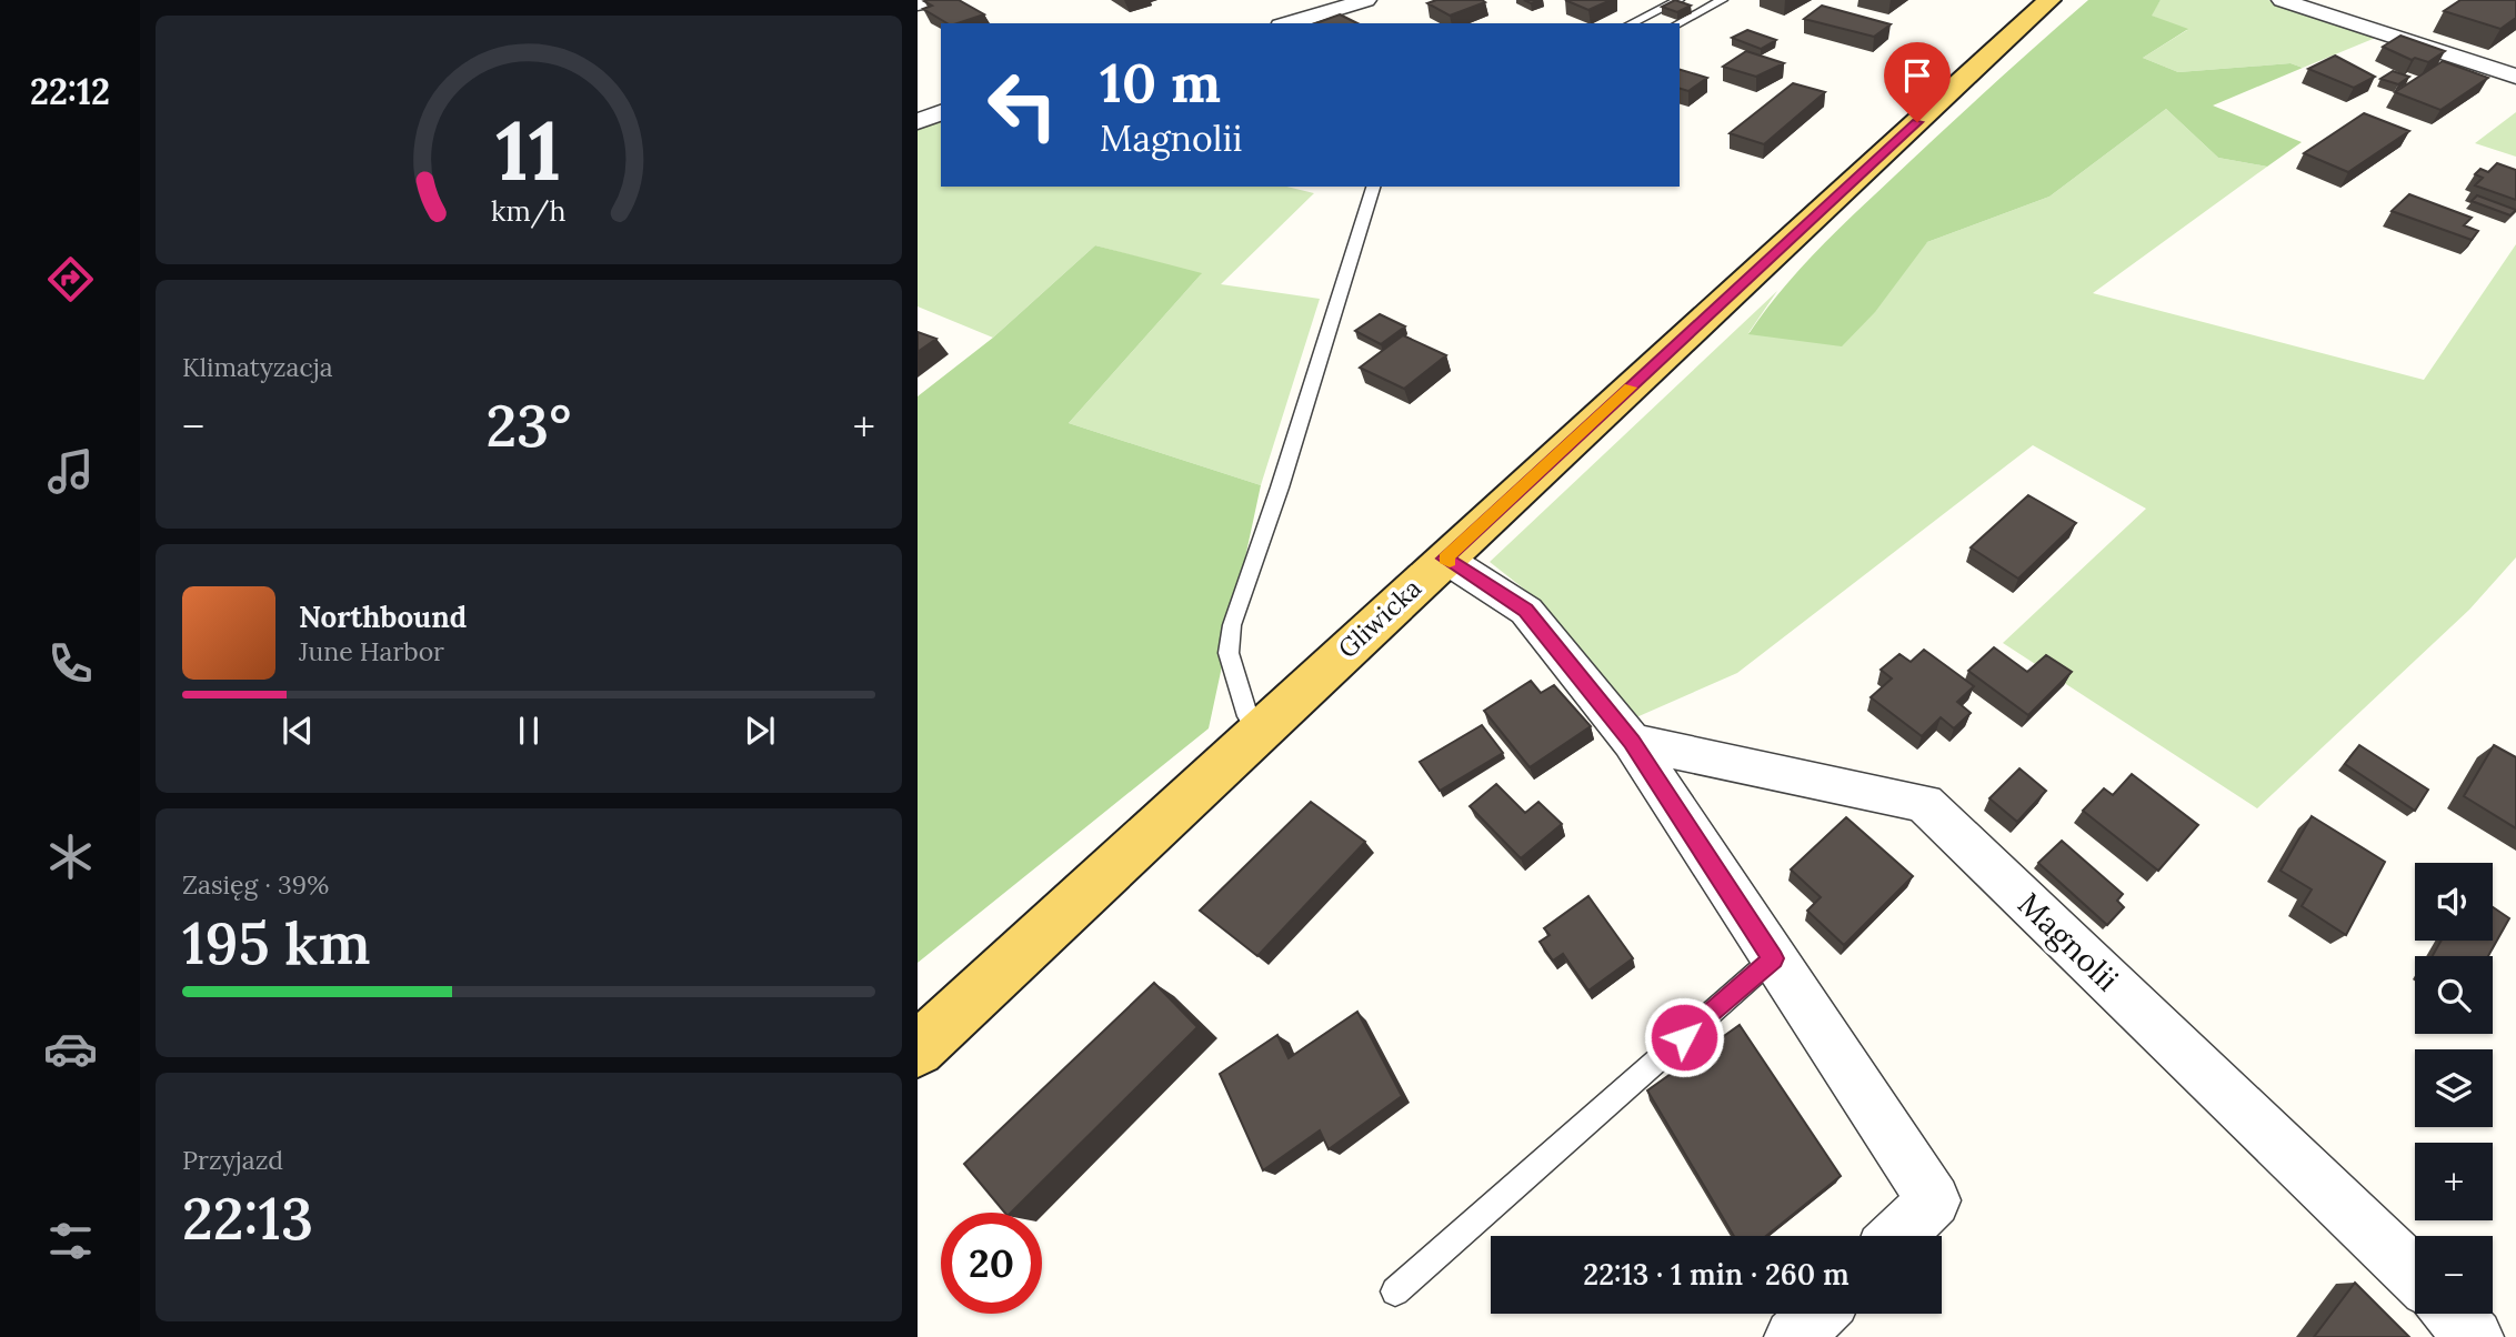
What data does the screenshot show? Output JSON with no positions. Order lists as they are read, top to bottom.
{
  "streets": {
    "main road": ["Gliwicka"],
    "street": ["Magnolii"]
  },
  "page": {
    "tabs": "22:12",
    "turn": ["10 m", "Magnolii"],
    "tile": [
      "Klimatyzacja",
      ["Zasięg · 39%", "195 km"],
      ["Przyjazd", "22:13"]
    ],
    "heat": ["−", "23°", "+"],
    "song": ["Northbound", "June Harbor"],
    "map_buttons": ["+", "−"],
    "limit": "20",
    "trip": "22:13 · 1 min · 260 m",
    "gauge": ["11", "km/h"]
  }
}
